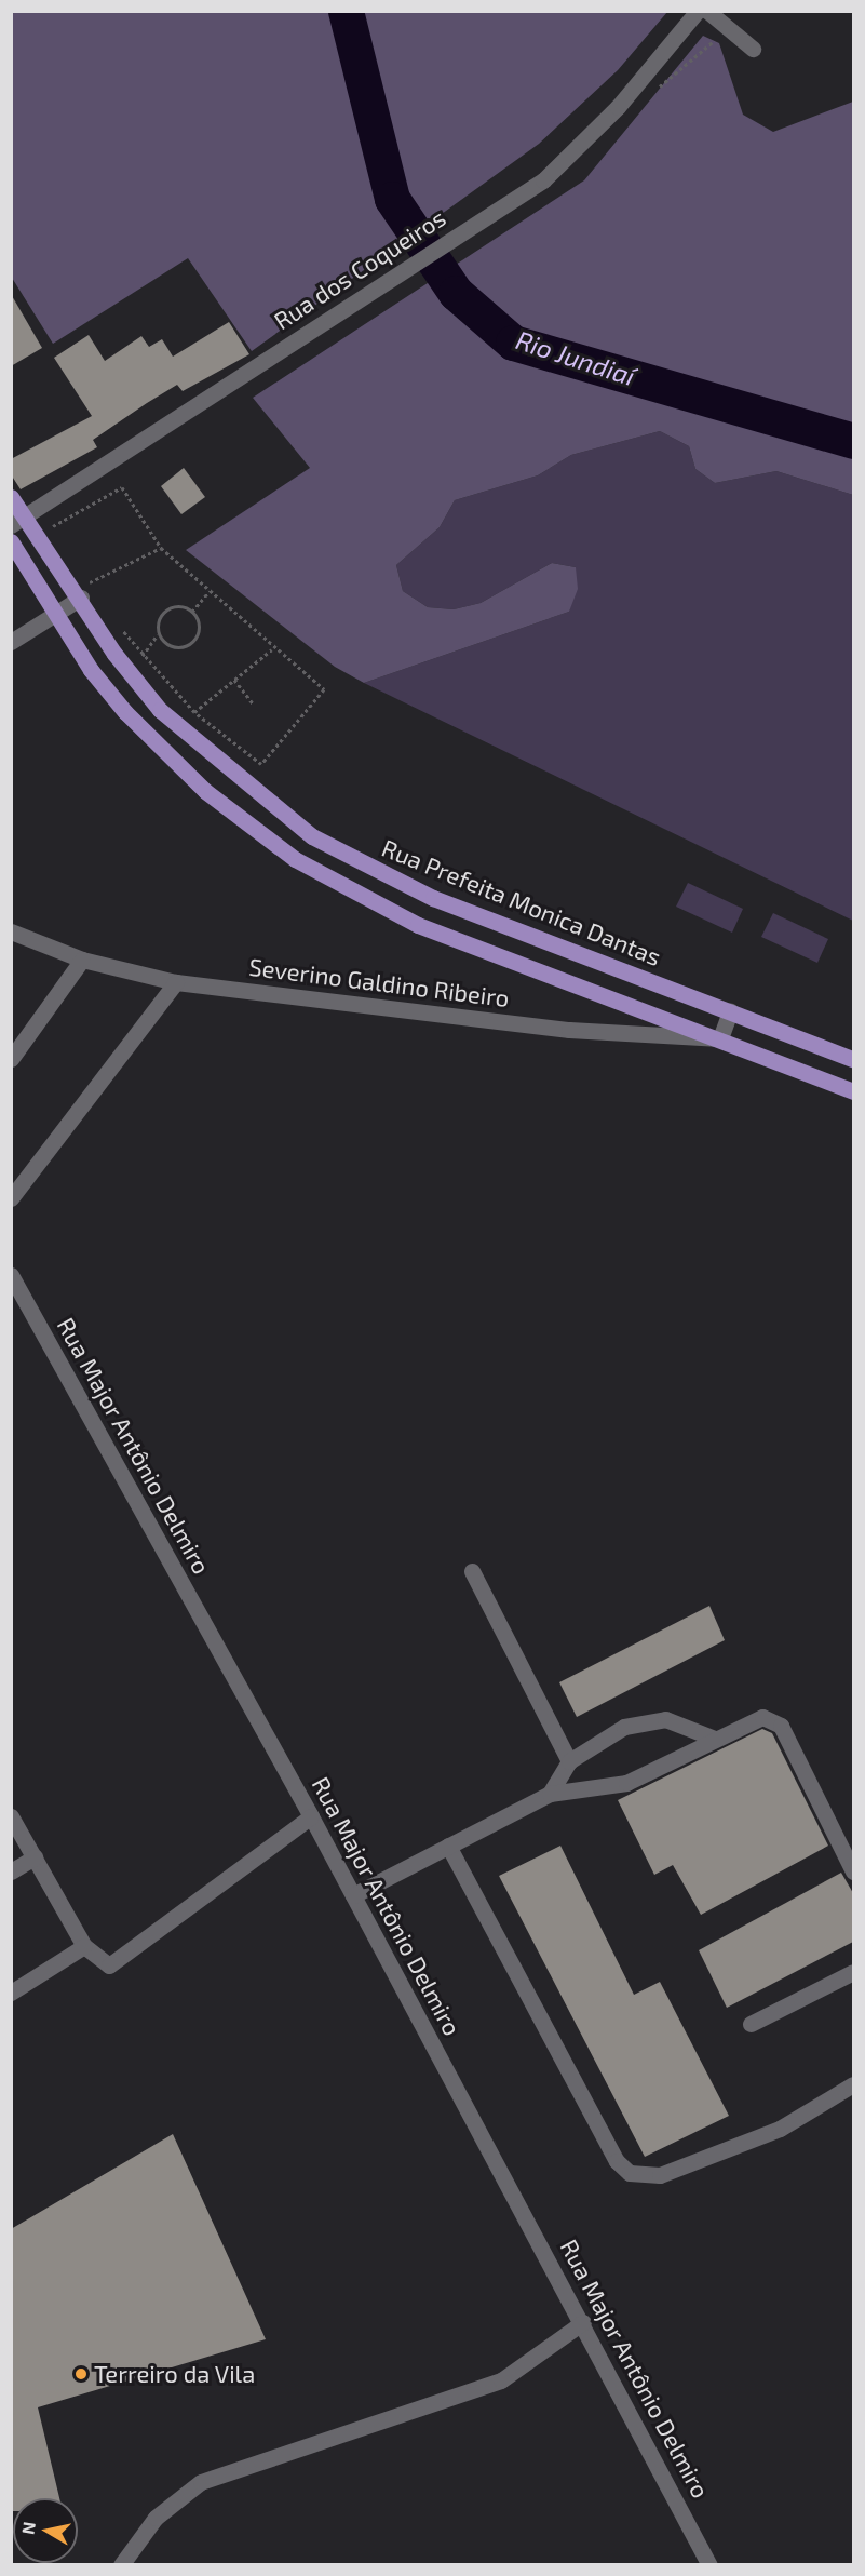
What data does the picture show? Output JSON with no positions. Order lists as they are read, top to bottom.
{
  "streets": {
    "main road": ["Rua Prefeita Monica Dantas"],
    "street": ["Rua dos Coqueiros", "Severino Galdino Ribeiro", "Rua Major Antônio Delmiro"]
  },
  "crossings": [
    ["Rua dos Coqueiros", "Rua Prefeita Monica Dantas"]
  ],
  "water": ["Rio Jundiaí"],
  "places": ["Terreiro da Vila"],
  "north": "left"
}
